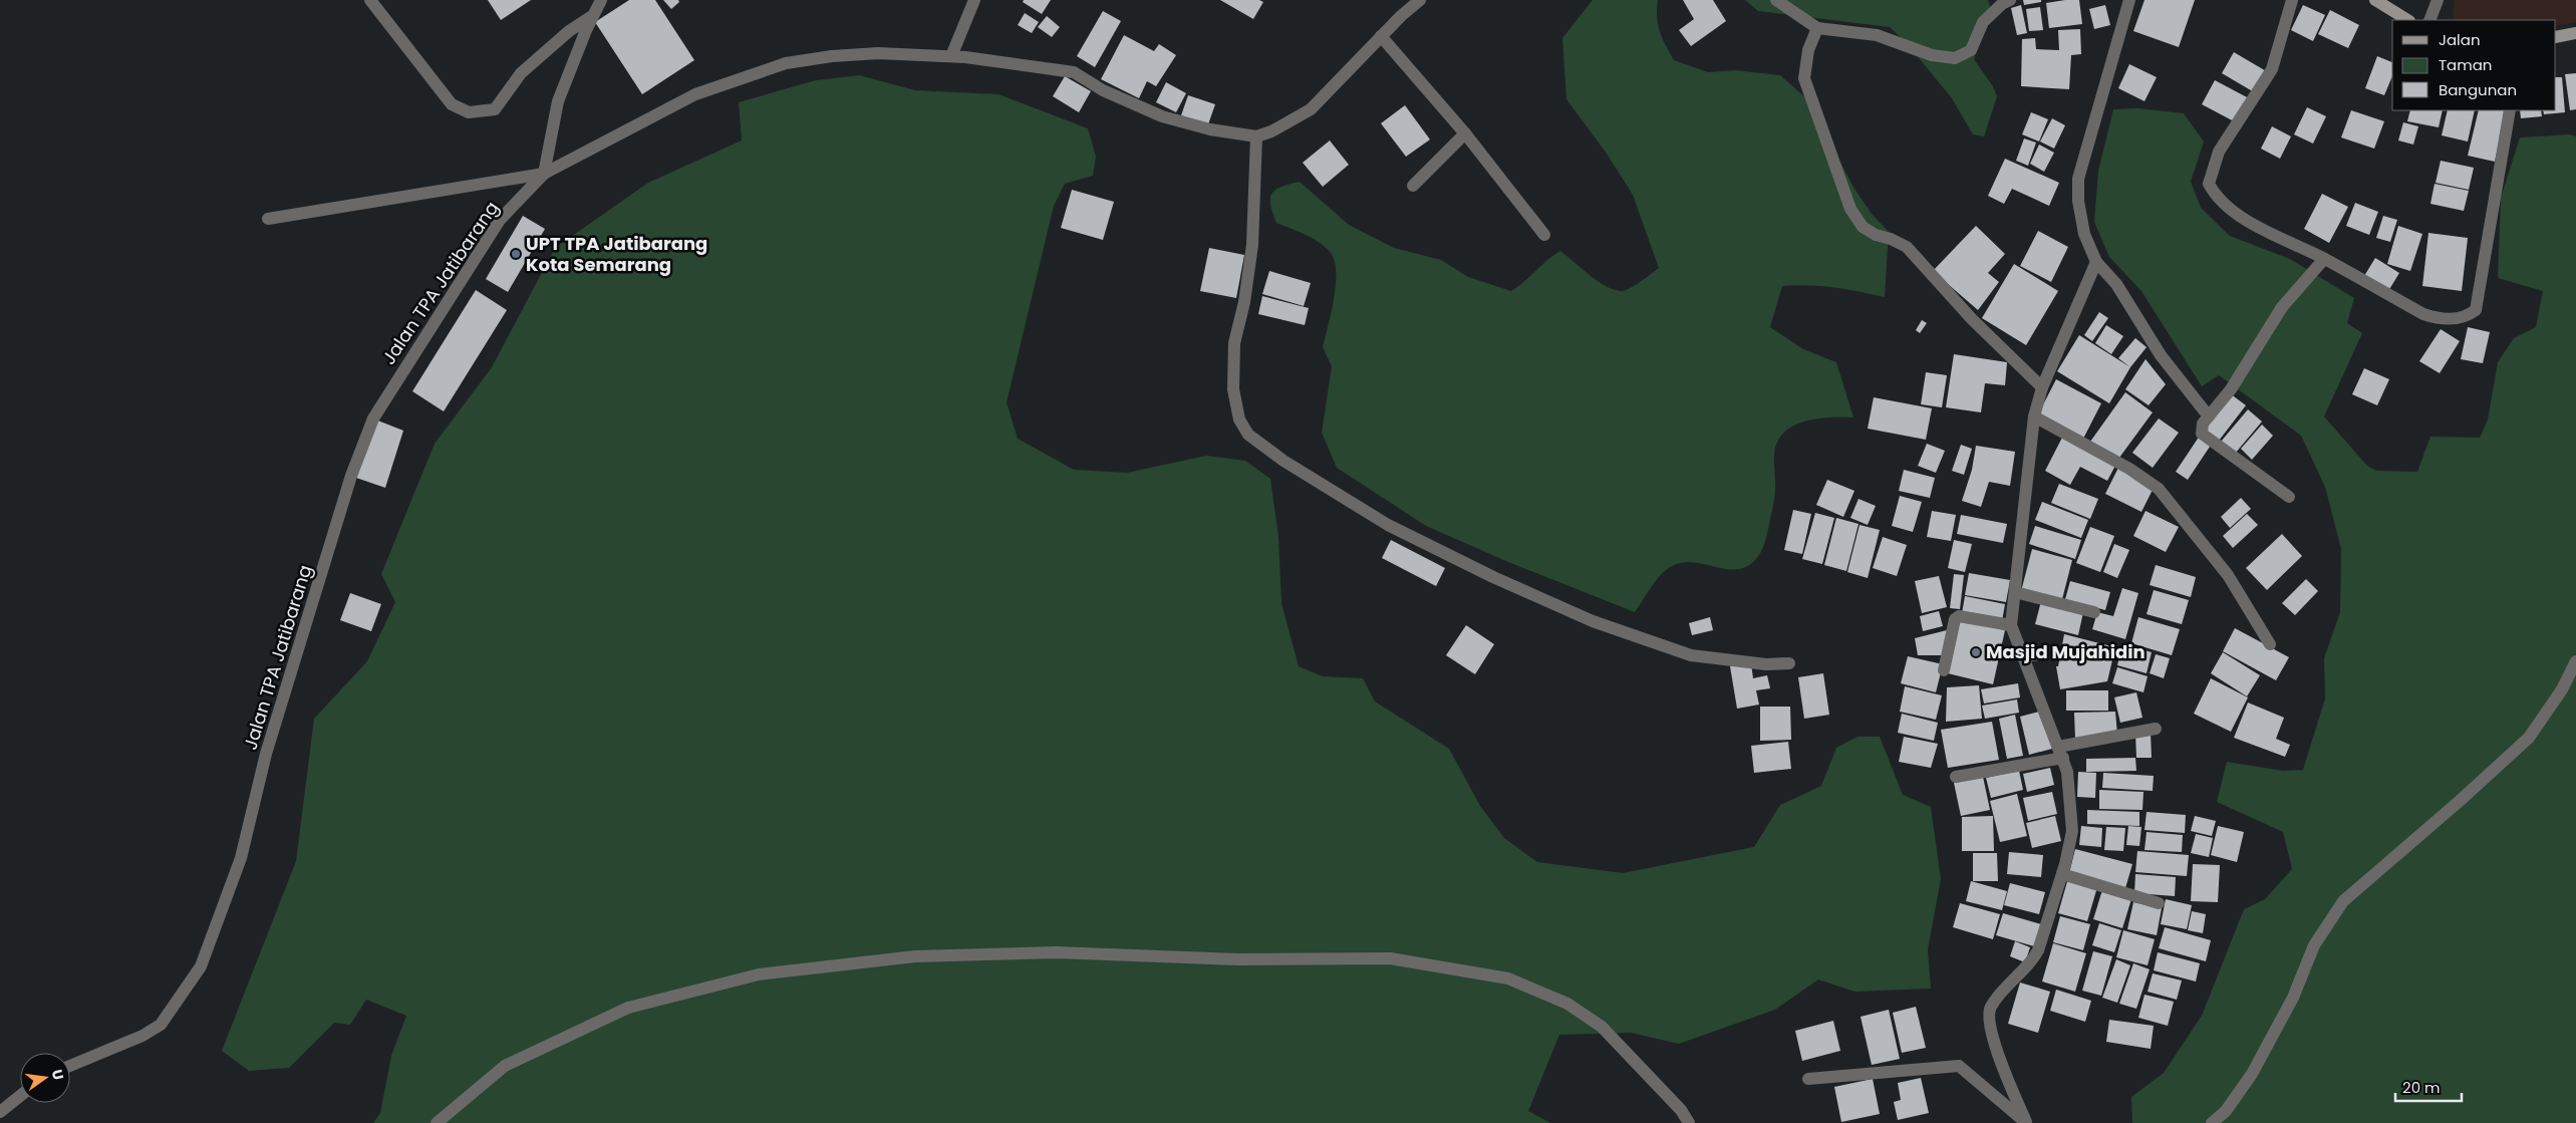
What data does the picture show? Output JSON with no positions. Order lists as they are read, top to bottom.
{
  "streets": {
    "street": ["Jalan TPA Jatibarang"]
  },
  "places": ["UPT TPA Jatibarang Kota Semarang", "Masjid Mujahidin"],
  "legend": ["Jalan", "Taman", "Bangunan"],
  "scale_bar": "20 m",
  "north": "right"
}
